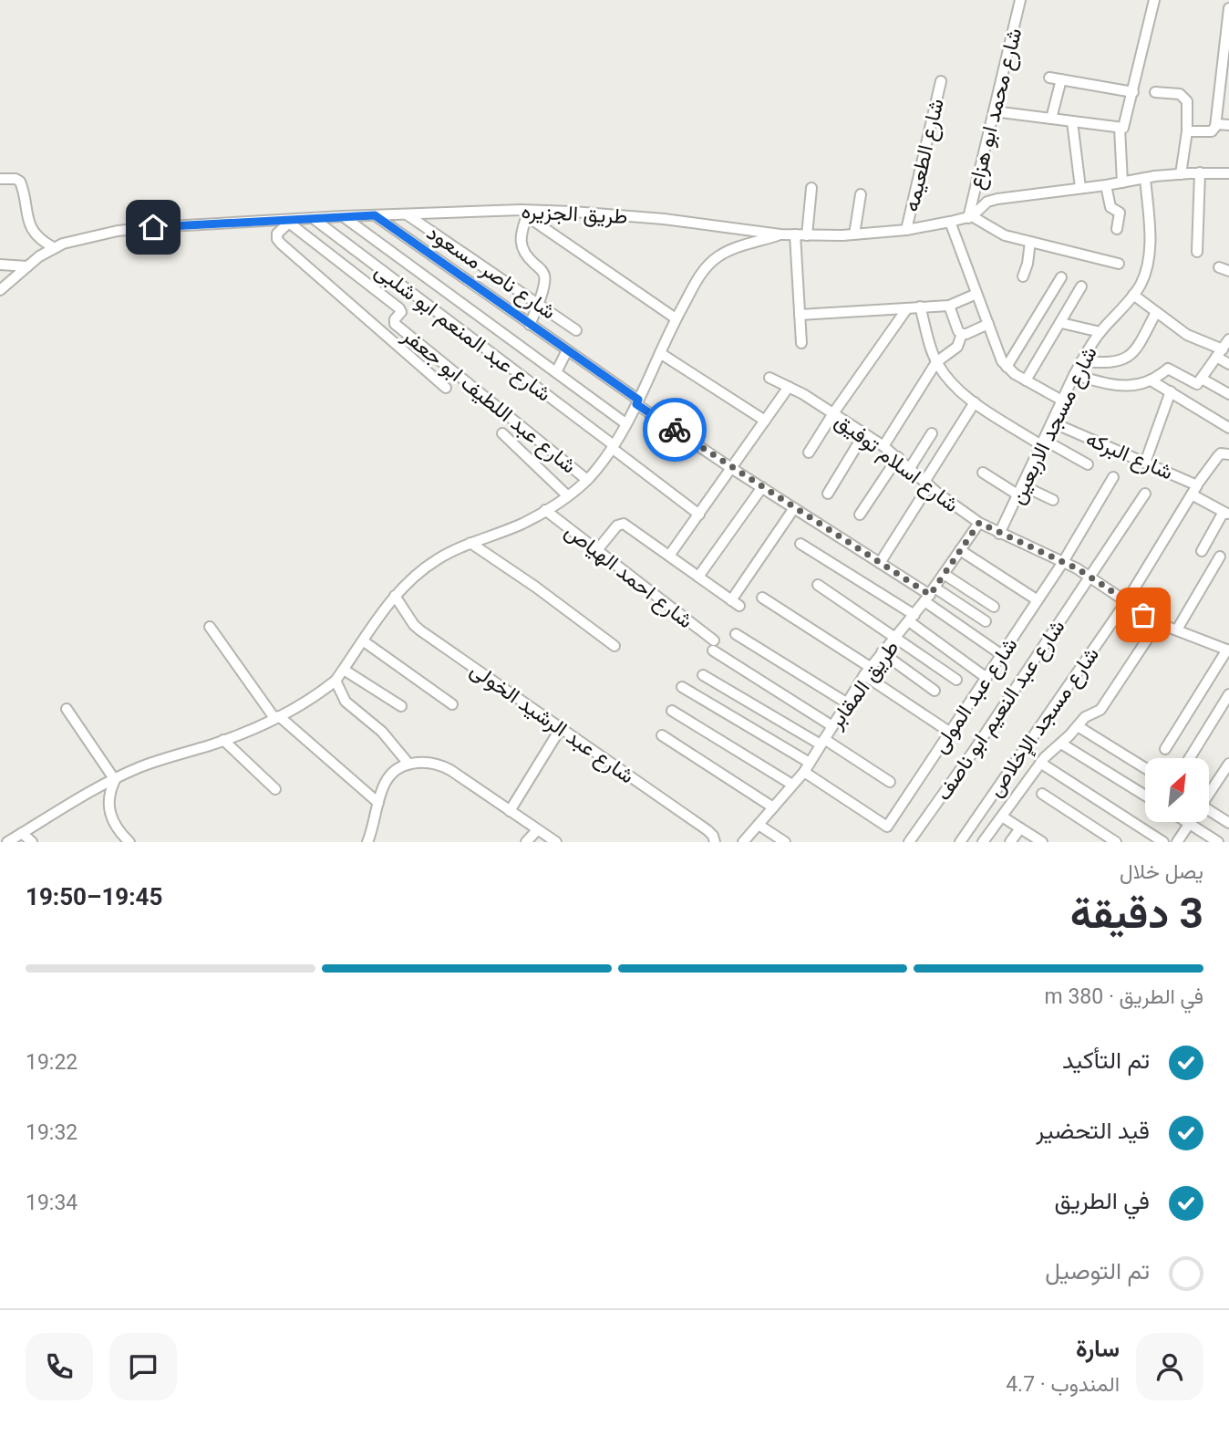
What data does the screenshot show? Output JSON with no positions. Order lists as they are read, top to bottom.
{
  "streets": {
    "street": [
      "شارع محمد ابو هزاع",
      "شارع الطعيمه",
      "طريق الجزيره",
      "شارع ناصر مسعود",
      "شارع عبد المنعم ابو شلبى",
      "شارع عبد اللطيف ابو جعفر",
      "شارع مسجد الاربعين",
      "شارع البركه",
      "شارع اسلام توفيق",
      "شارع احمد الهياص",
      "طريق المقابر",
      "شارع عبد المولى",
      "شارع عبد النعيم ابو ناصف",
      "شارع مسجد الإخلاص",
      "شارع عبد الرشيد الخولى"
    ]
  },
  "crossings": [
    ["شارع محمد ابو هزاع", "طريق الجزيره"],
    ["شارع الطعيمه", "طريق الجزيره"],
    ["طريق الجزيره", "شارع ناصر مسعود"],
    ["طريق الجزيره", "شارع عبد المنعم ابو شلبى"],
    ["طريق الجزيره", "شارع عبد اللطيف ابو جعفر"],
    ["طريق الجزيره", "شارع مسجد الاربعين"],
    ["شارع مسجد الاربعين", "شارع البركه"],
    ["شارع مسجد الاربعين", "شارع اسلام توفيق"],
    ["شارع البركه", "شارع اسلام توفيق"],
    ["شارع البركه", "شارع مسجد الإخلاص"],
    ["شارع اسلام توفيق", "طريق المقابر"],
    ["شارع اسلام توفيق", "شارع عبد المولى"],
    ["شارع اسلام توفيق", "شارع عبد النعيم ابو ناصف"],
    ["شارع اسلام توفيق", "شارع مسجد الإخلاص"],
    ["شارع احمد الهياص", "طريق المقابر"],
    ["طريق المقابر", "شارع عبد المولى"]
  ],
  "north": "top right",
  "page": {
    "heading": ["3 دقيقة", "يصل خلال", "19:45–19:50"],
    "panel": ["سارة", "المندوب · 4.7"],
    "bar": "في الطريق · 380 m",
    "list": [
      ["تم التأكيد", "19:22"],
      ["قيد التحضير", "19:32"],
      ["في الطريق", "19:34"],
      "تم التوصيل"
    ]
  }
}
